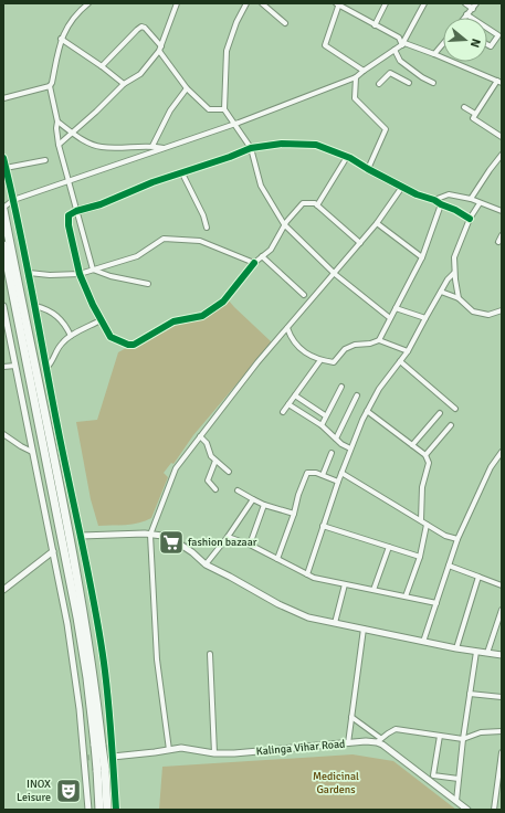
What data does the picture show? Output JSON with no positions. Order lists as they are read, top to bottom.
{
  "streets": {
    "street": ["Kalinga Vihar Road"]
  },
  "parks": ["Medicinal Gardens"],
  "places": {
    "supermarket": ["fashion bazaar"],
    "theatre": ["INOX Leisure"]
  },
  "north": "right"
}
